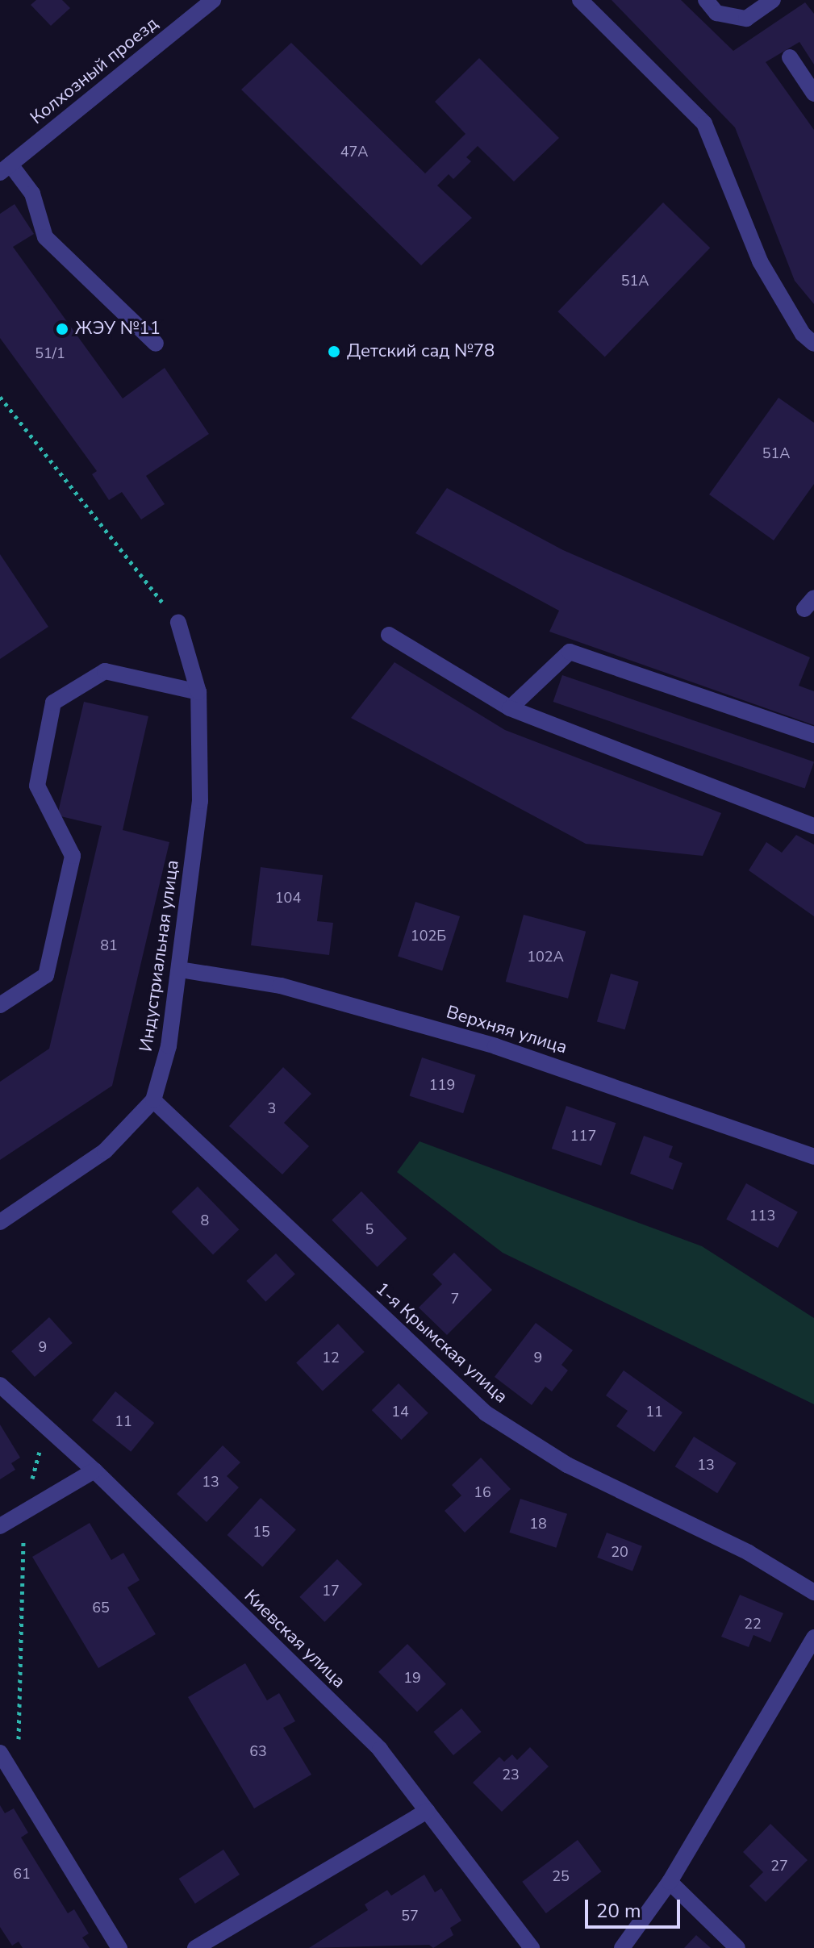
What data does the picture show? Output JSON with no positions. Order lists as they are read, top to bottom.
{
  "streets": {
    "street": [
      "Колхозный проезд",
      "Индустриальная улица",
      "Верхняя улица",
      "1-я Крымская улица",
      "Киевская улица"
    ]
  },
  "crossings": [
    ["Индустриальная улица", "Верхняя улица"],
    ["Индустриальная улица", "1-я Крымская улица"]
  ],
  "places": ["ЖЭУ №11", "Детский сад №78"],
  "house_numbers": [
    "47А",
    "51А",
    "51/1",
    "51А",
    "104",
    "102Б",
    "81",
    "102А",
    "119",
    "3",
    "117",
    "113",
    "8",
    "5",
    "7",
    "9",
    "12",
    "9",
    "14",
    "11",
    "11",
    "13",
    "13",
    "16",
    "18",
    "15",
    "20",
    "17",
    "65",
    "22",
    "19",
    "63",
    "23",
    "27",
    "61",
    "25",
    "57"
  ],
  "scale_bar": "20 m"
}
